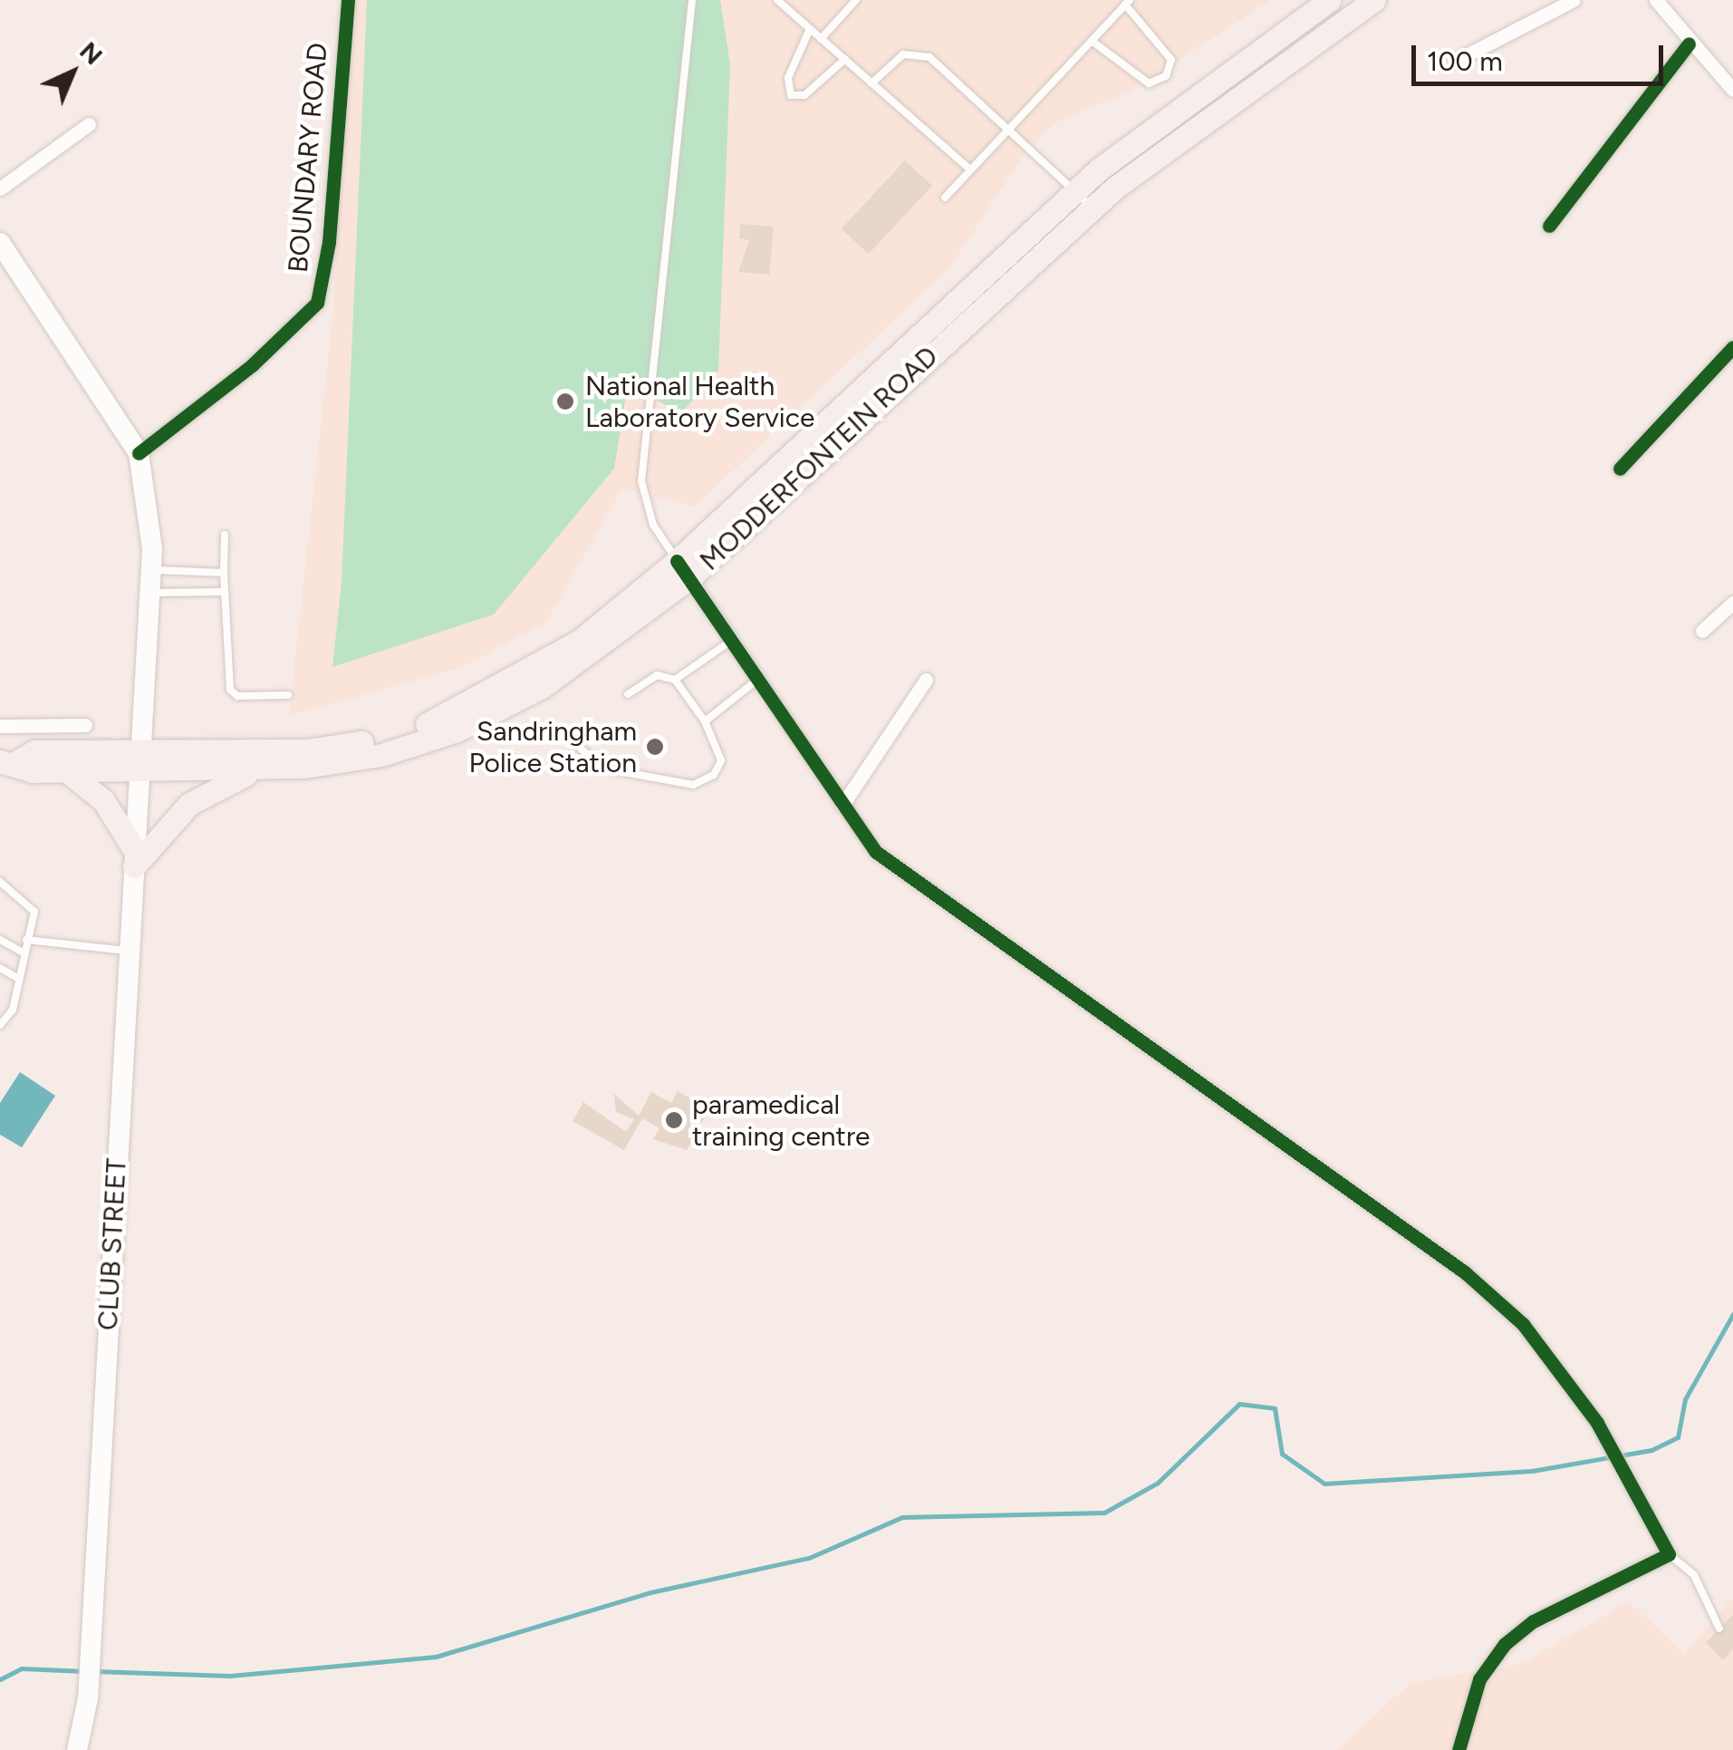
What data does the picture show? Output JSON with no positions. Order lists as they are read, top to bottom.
{
  "streets": {
    "main road": ["MODDERFONTEIN ROAD", "CLUB STREET"],
    "street": ["BOUNDARY ROAD"]
  },
  "crossings": [
    ["BOUNDARY ROAD", "CLUB STREET"],
    ["MODDERFONTEIN ROAD", "CLUB STREET"]
  ],
  "places": ["National Health Laboratory Service", "Sandringham Police Station", "paramedical training centre"],
  "scale_bar": "100 m",
  "north": "top right"
}
